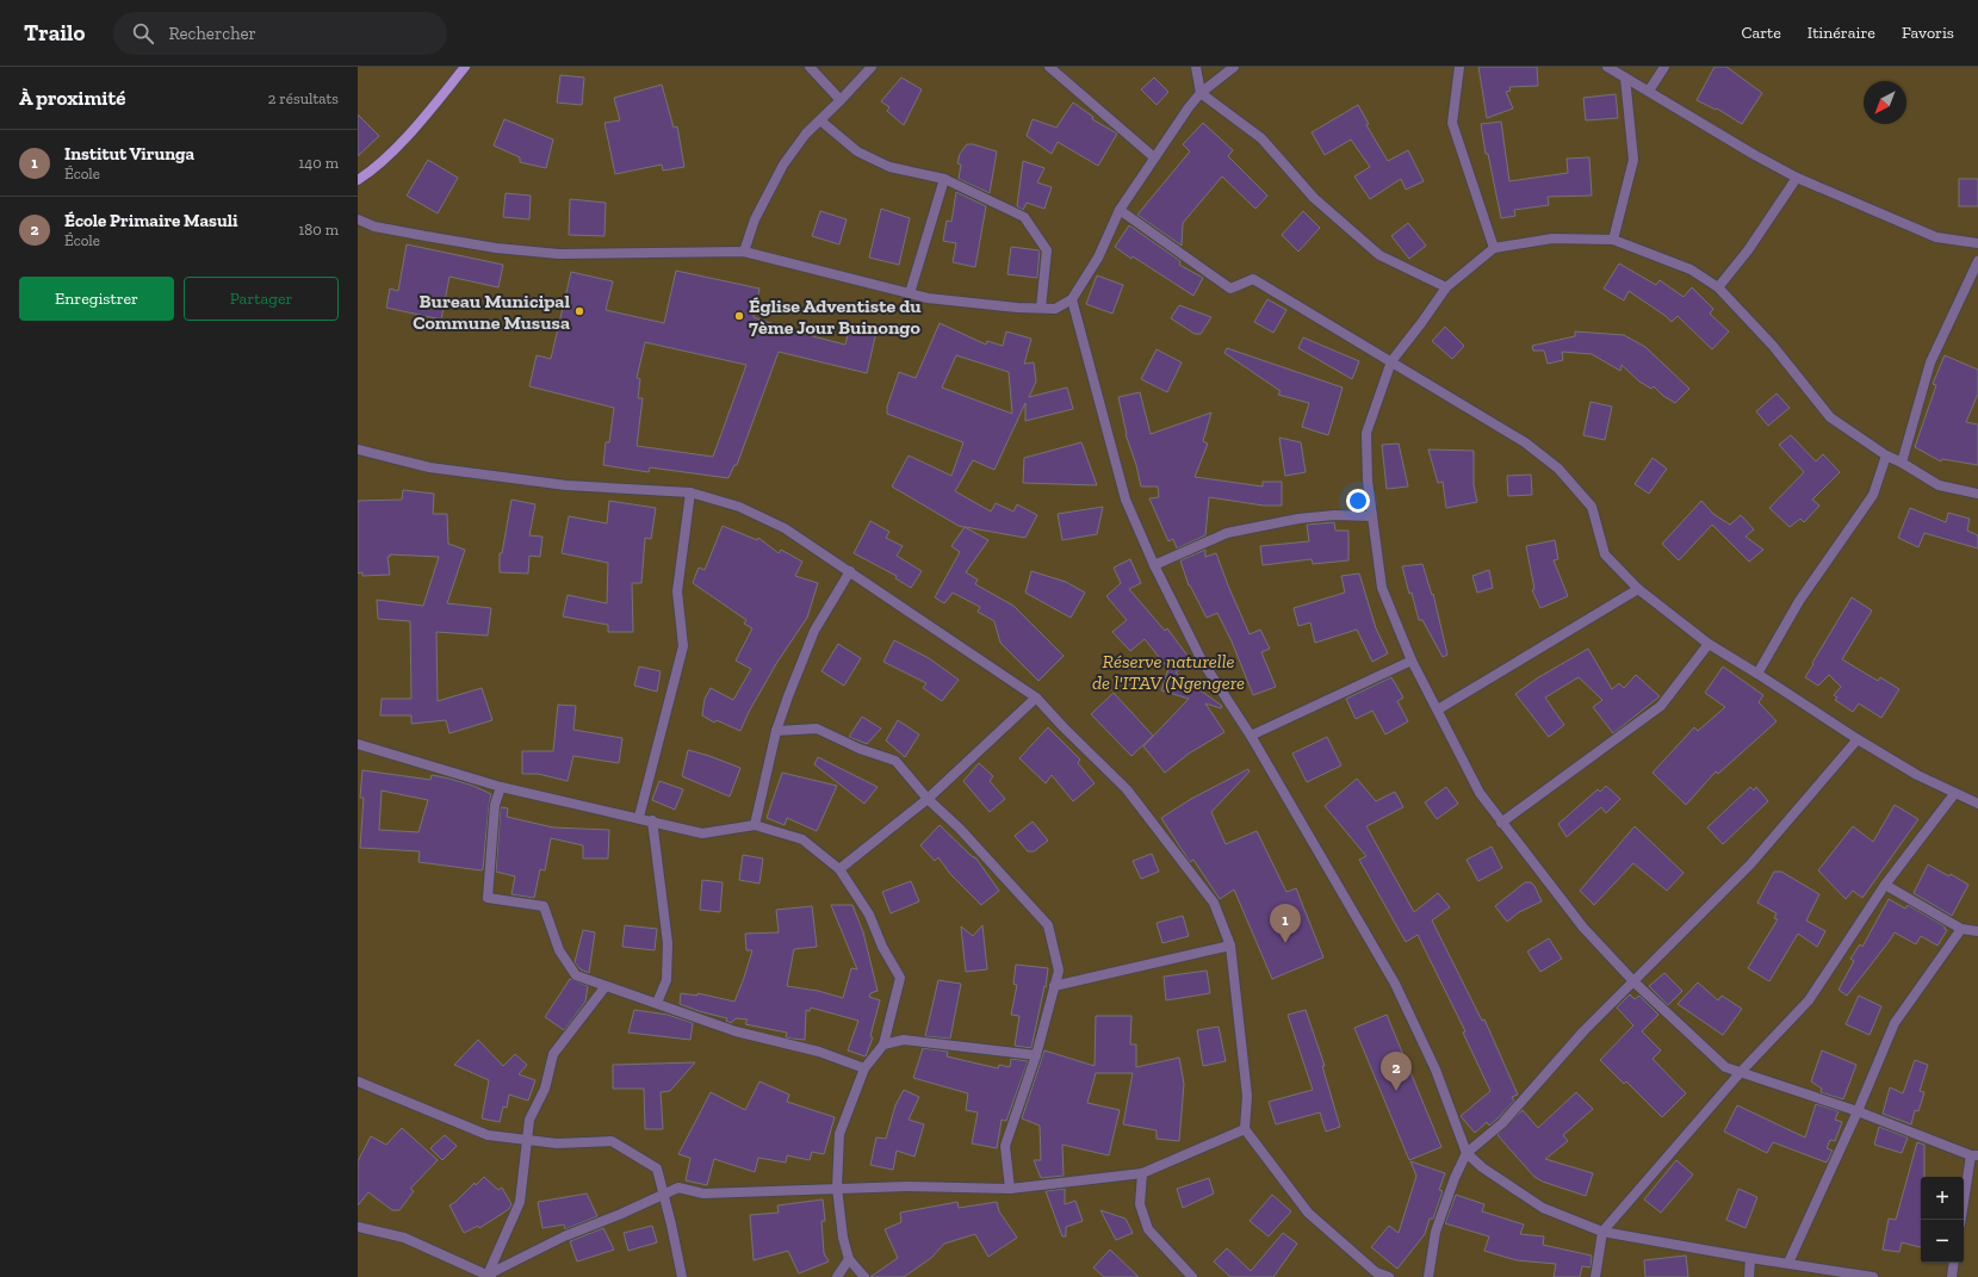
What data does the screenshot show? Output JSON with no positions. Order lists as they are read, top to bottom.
{
  "parks": ["Réserve naturelle de l'ITAV (Ngengere"],
  "places": ["Bureau Municipal Commune Mususa", "Église Adventiste du 7ème Jour Buinongo"],
  "north": "bottom left",
  "page": {
    "header": "Trailo",
    "search": "Rechercher",
    "nav": ["Carte", "Itinéraire", "Favoris"],
    "heading": ["À proximité", "2 résultats"],
    "list": [
      {
        "mark": "1",
        "name": "Institut Virunga",
        "note": "École",
        "value": "140 m"
      },
      {
        "mark": "2",
        "name": "École Primaire Masuli",
        "note": "École",
        "value": "180 m"
      }
    ],
    "buttons": ["Enregistrer", "Partager"],
    "pins": ["1", "2"],
    "map_buttons": ["+", "−"]
  }
}
